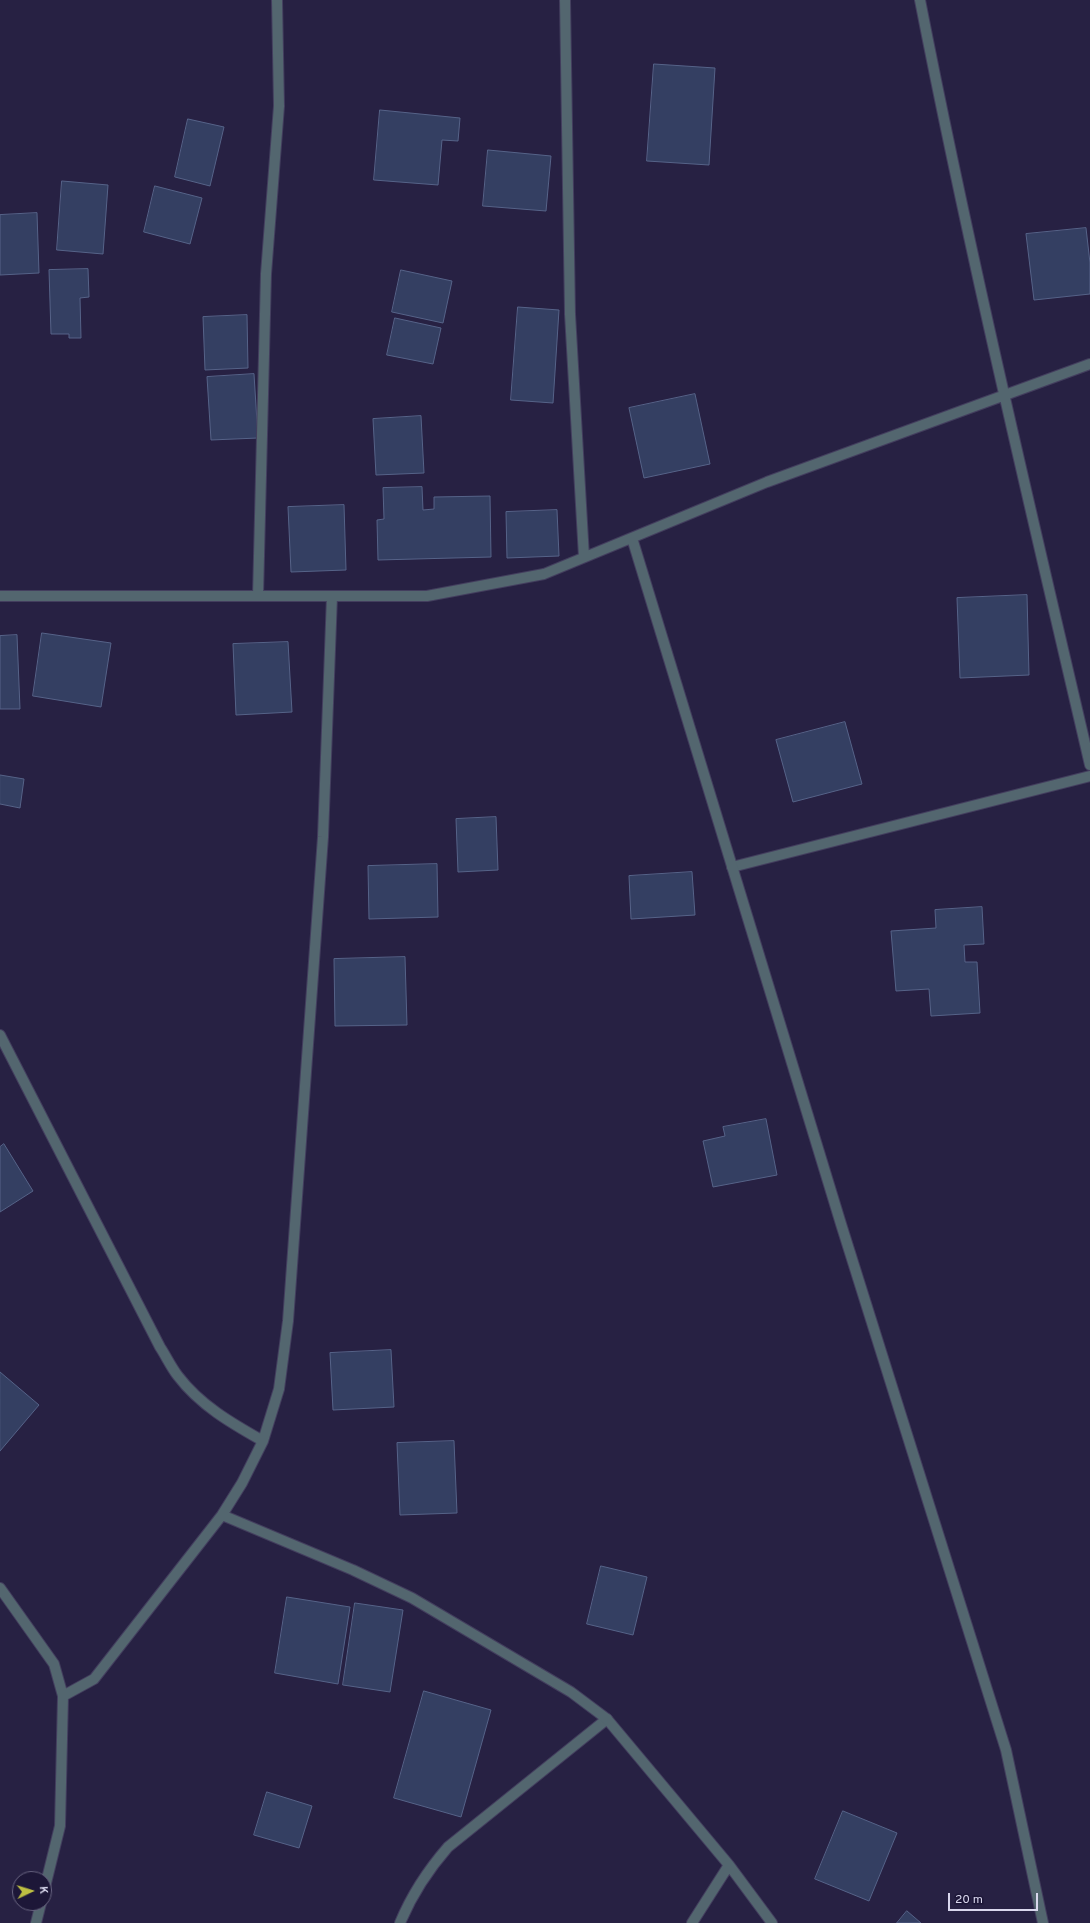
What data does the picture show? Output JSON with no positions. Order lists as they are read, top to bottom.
{
  "scale_bar": "20 m",
  "north": "right"
}
